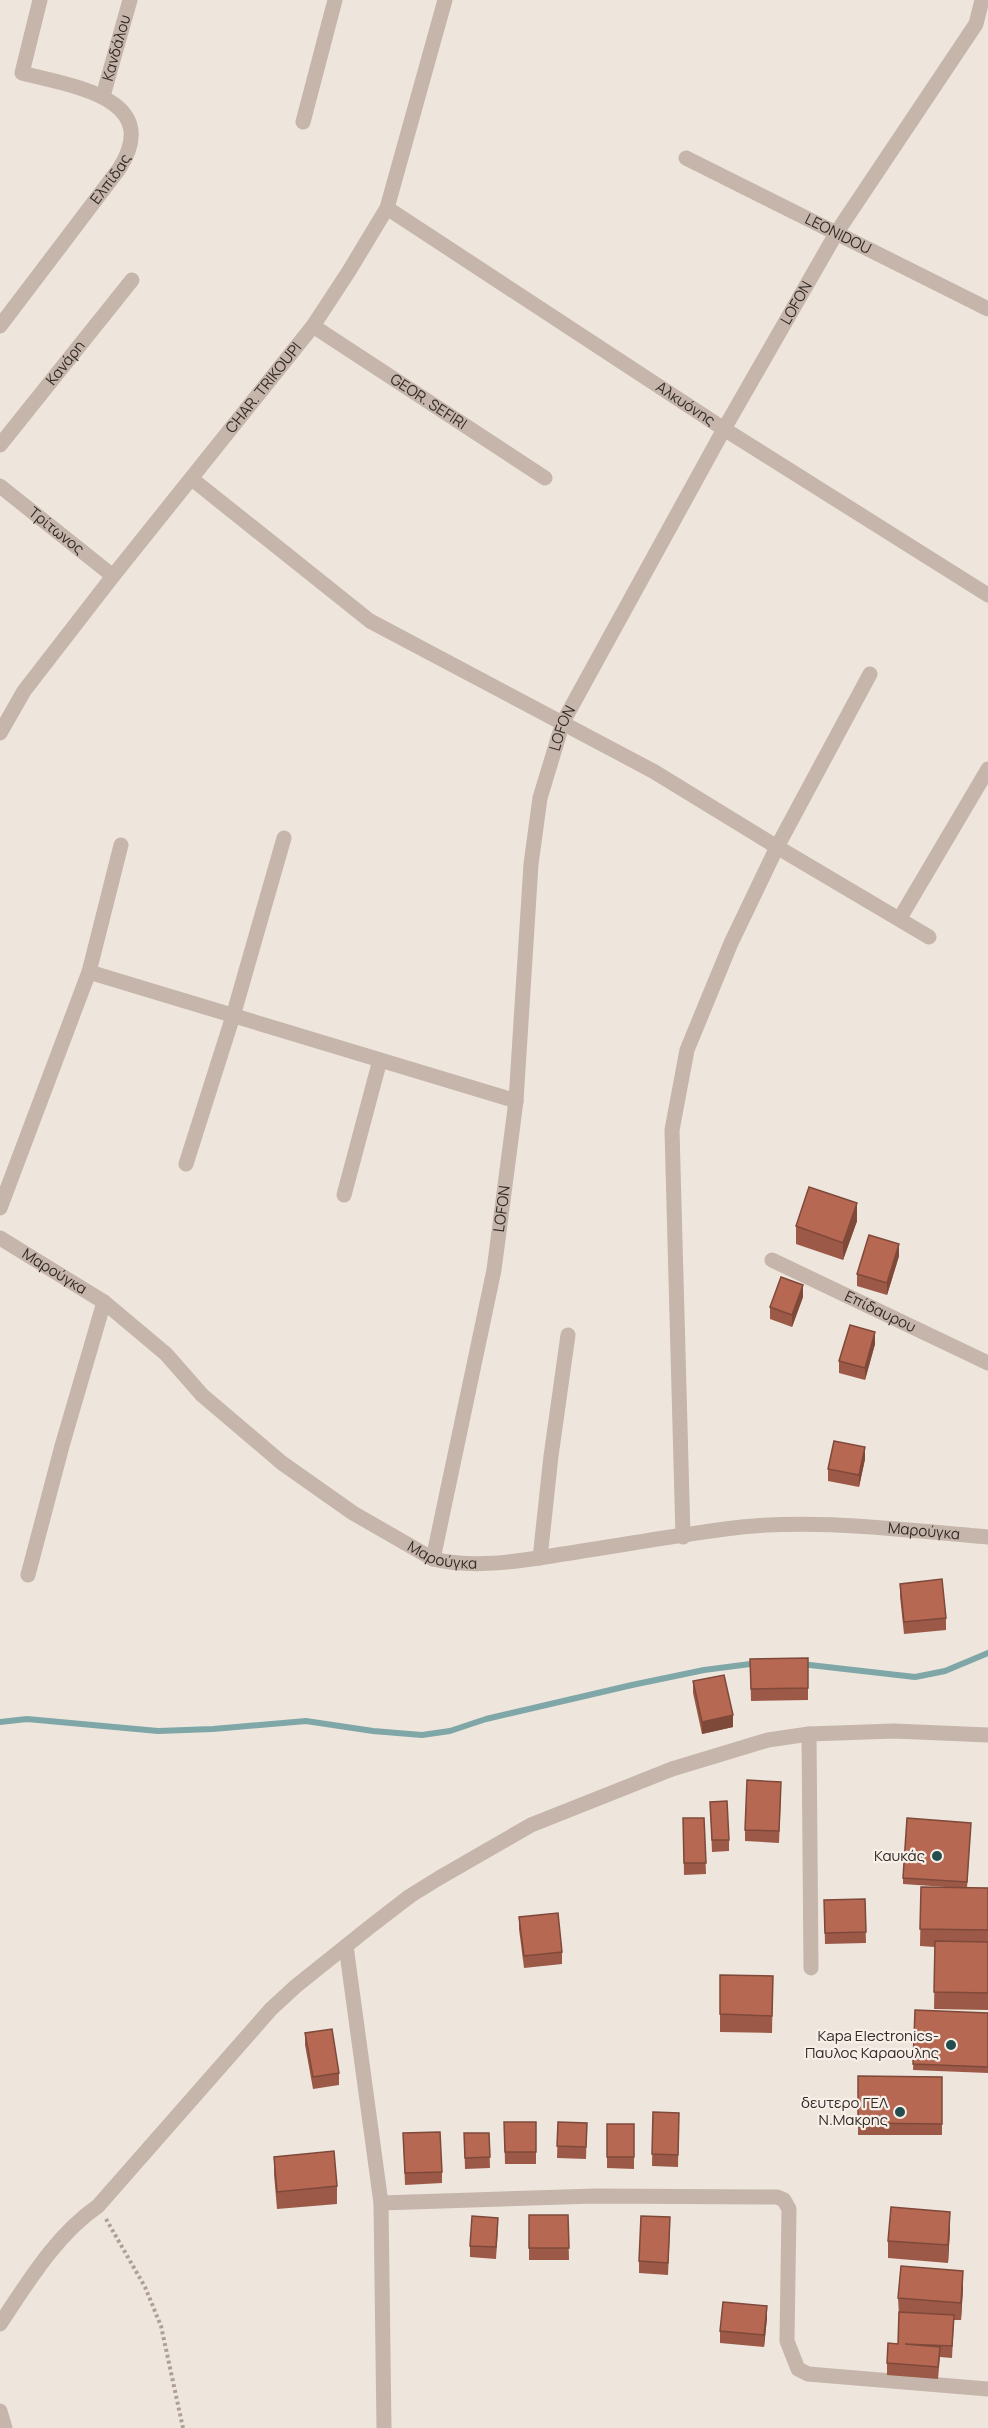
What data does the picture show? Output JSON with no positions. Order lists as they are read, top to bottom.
{
  "streets": {
    "street": [
      "Κανδάλου",
      "Ελπίδας",
      "LEONIDOU",
      "LOFON",
      "Κανάρη",
      "CHAR. TRIKOUPI",
      "GEOR. SEFIRI",
      "Αλκυόνης",
      "Τρίτωνος",
      "Μαρούγκα",
      "Επίδαυρου"
    ]
  },
  "crossings": [
    ["Κανδάλου", "Ελπίδας"],
    ["LEONIDOU", "LOFON"],
    ["LOFON", "Αλκυόνης"],
    ["LOFON", "Μαρούγκα"],
    ["CHAR. TRIKOUPI", "GEOR. SEFIRI"],
    ["CHAR. TRIKOUPI", "Αλκυόνης"],
    ["CHAR. TRIKOUPI", "Τρίτωνος"]
  ],
  "places": ["Καυκάς", "Kapa Electronics- Παυλος Καραουλης", "δευτερο ΓΕΛ Ν.Μακρης"]
}
